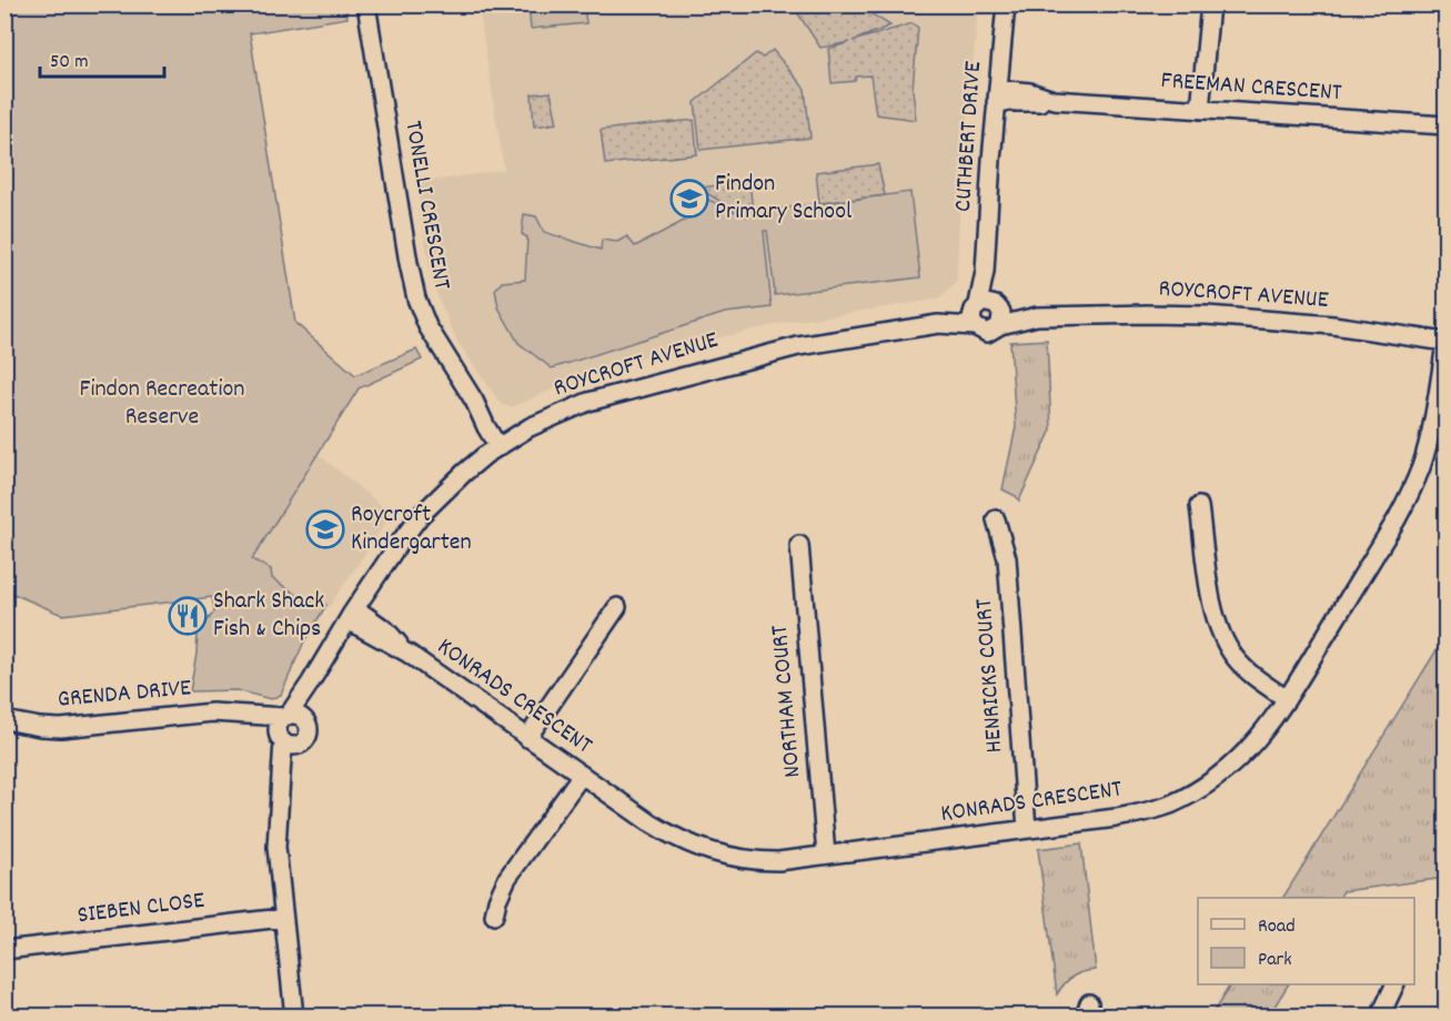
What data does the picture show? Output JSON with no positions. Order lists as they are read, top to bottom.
{
  "streets": {
    "street": [
      "FREEMAN CRESCENT",
      "CUTHBERT DRIVE",
      "TONELLI CRESCENT",
      "ROYCROFT AVENUE",
      "HENRICKS COURT",
      "GRENDA DRIVE",
      "KONRADS CRESCENT",
      "NORTHAM COURT",
      "SIEBEN CLOSE"
    ]
  },
  "crossings": [
    ["FREEMAN CRESCENT", "CUTHBERT DRIVE"],
    ["CUTHBERT DRIVE", "ROYCROFT AVENUE"],
    ["TONELLI CRESCENT", "ROYCROFT AVENUE"],
    ["ROYCROFT AVENUE", "GRENDA DRIVE"],
    ["ROYCROFT AVENUE", "KONRADS CRESCENT"],
    ["ROYCROFT AVENUE", "SIEBEN CLOSE"],
    ["HENRICKS COURT", "KONRADS CRESCENT"],
    ["KONRADS CRESCENT", "NORTHAM COURT"]
  ],
  "parks": ["Findon Recreation Reserve"],
  "places": {
    "school or university": ["Findon Primary School", "Roycroft Kindergarten"],
    "restaurant": ["Shark Shack Fish & Chips"]
  },
  "legend": ["Road", "Park"],
  "scale_bar": "50 m"
}
